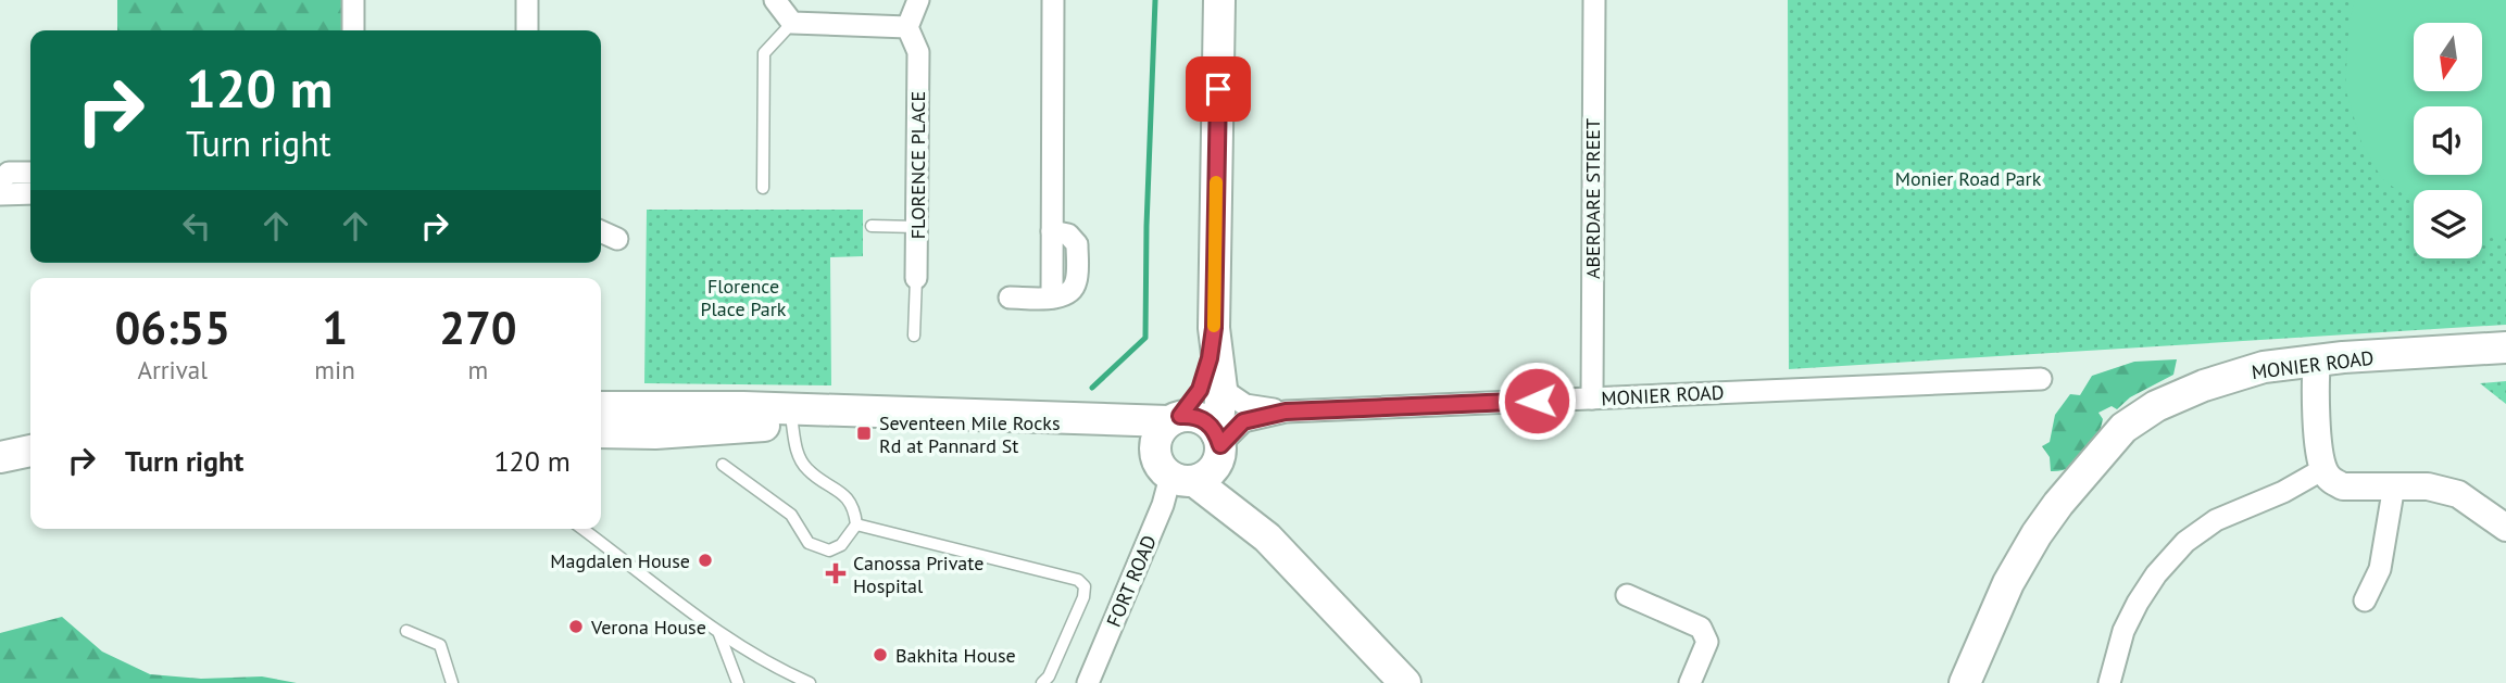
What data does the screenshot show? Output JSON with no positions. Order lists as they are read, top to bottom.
{
  "streets": {
    "main road": ["MONIER ROAD"],
    "street": ["FLORENCE PLACE", "ABERDARE STREET", "FORT ROAD"]
  },
  "crossings": [
    ["ABERDARE STREET", "MONIER ROAD"],
    ["MONIER ROAD", "FORT ROAD"]
  ],
  "parks": ["Monier Road Park", "Florence Place Park"],
  "places": {
    "transit": ["Seventeen Mile Rocks Rd at Pannard St"],
    "other": ["Magdalen House", "Verona House", "Bakhita House"],
    "health": ["Canossa Private Hospital"]
  },
  "north": "bottom",
  "page": {
    "turn": ["120 m", "Turn right"],
    "eta": [
      "06:55",
      "Arrival",
      "1",
      "min",
      "270",
      "m"
    ],
    "list": [
      {
        "name": "Turn right",
        "value": "120 m"
      }
    ]
  }
}
